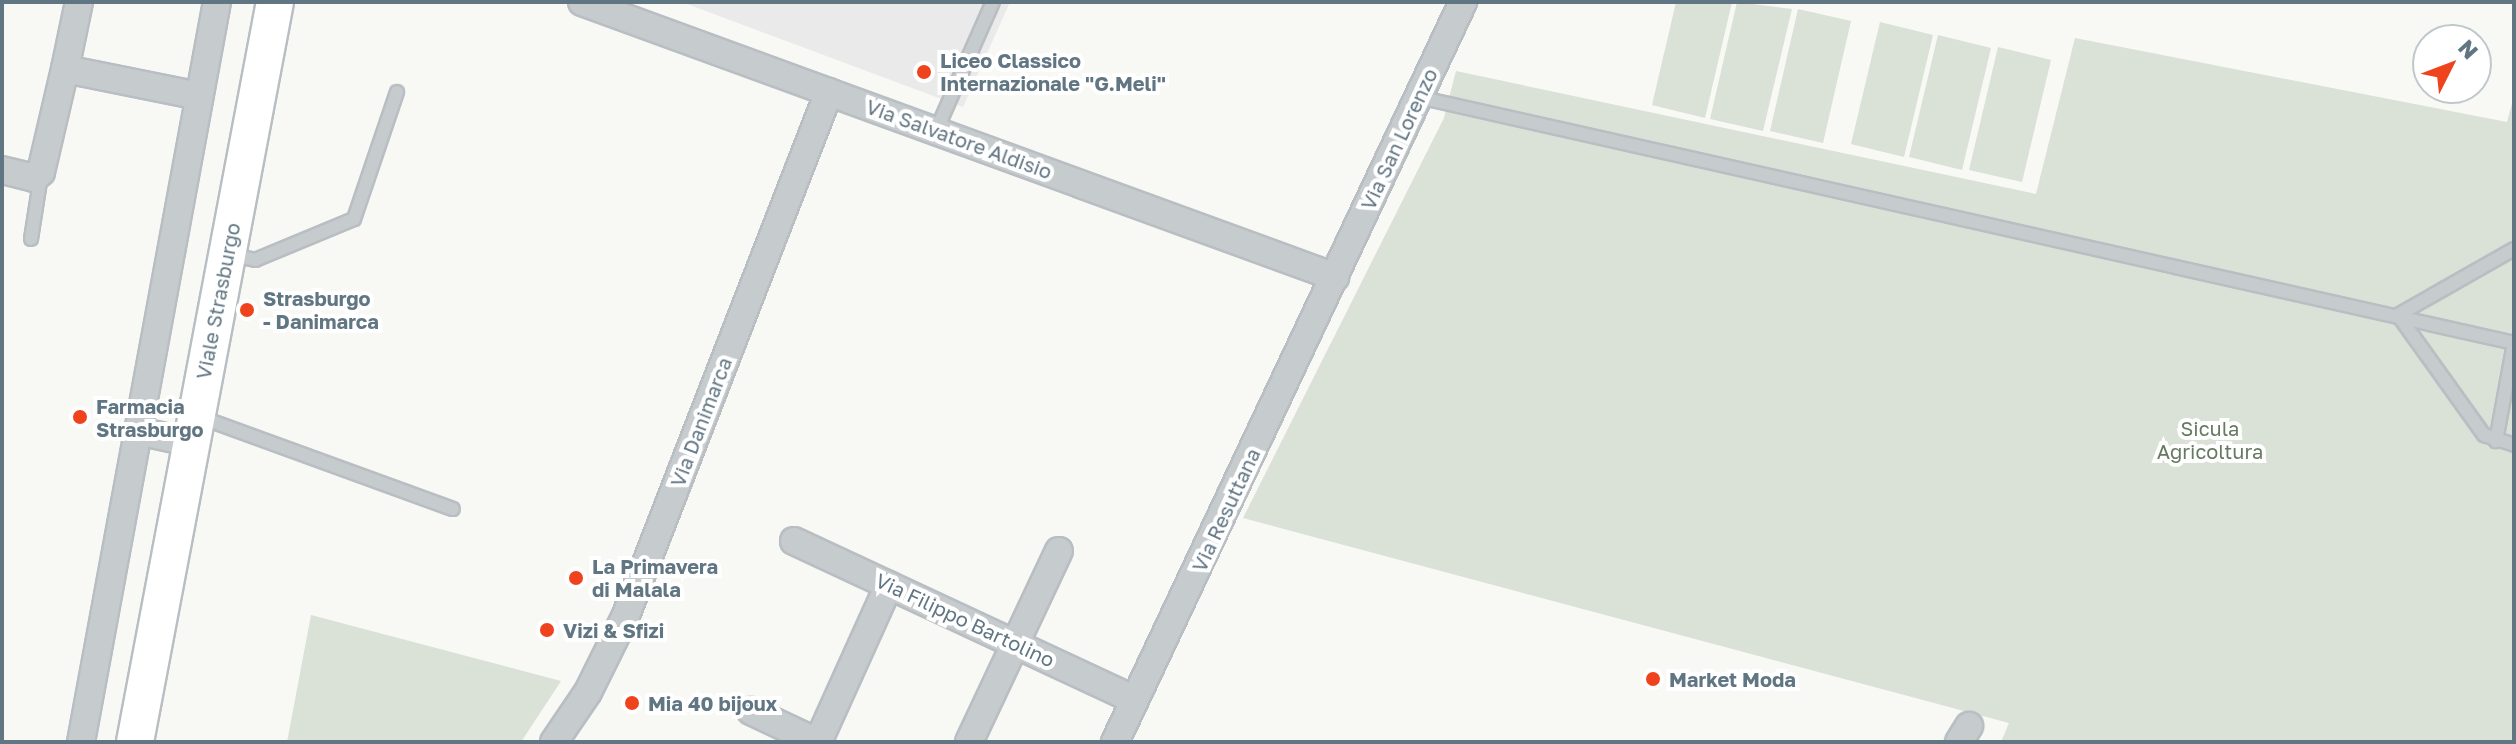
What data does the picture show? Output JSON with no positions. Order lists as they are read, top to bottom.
{
  "streets": {
    "street": [
      "Via Salvatore Aldisio",
      "Via San Lorenzo",
      "Viale Strasburgo",
      "Via Danimarca",
      "Via Resuttana",
      "Via Filippo Bartolino"
    ]
  },
  "crossings": [
    ["Via Salvatore Aldisio", "Via San Lorenzo"],
    ["Via Salvatore Aldisio", "Via Danimarca"],
    ["Via Salvatore Aldisio", "Via Resuttana"],
    ["Via San Lorenzo", "Via Resuttana"],
    ["Via Resuttana", "Via Filippo Bartolino"]
  ],
  "parks": ["Sicula Agricoltura"],
  "places": [
    "Liceo Classico Internazionale \"G.Meli\"",
    "Strasburgo - Danimarca",
    "Farmacia Strasburgo",
    "La Primavera di Malala",
    "Vizi & Sfizi",
    "Market Moda",
    "Mia 40 bijoux"
  ],
  "north": "top right"
}
